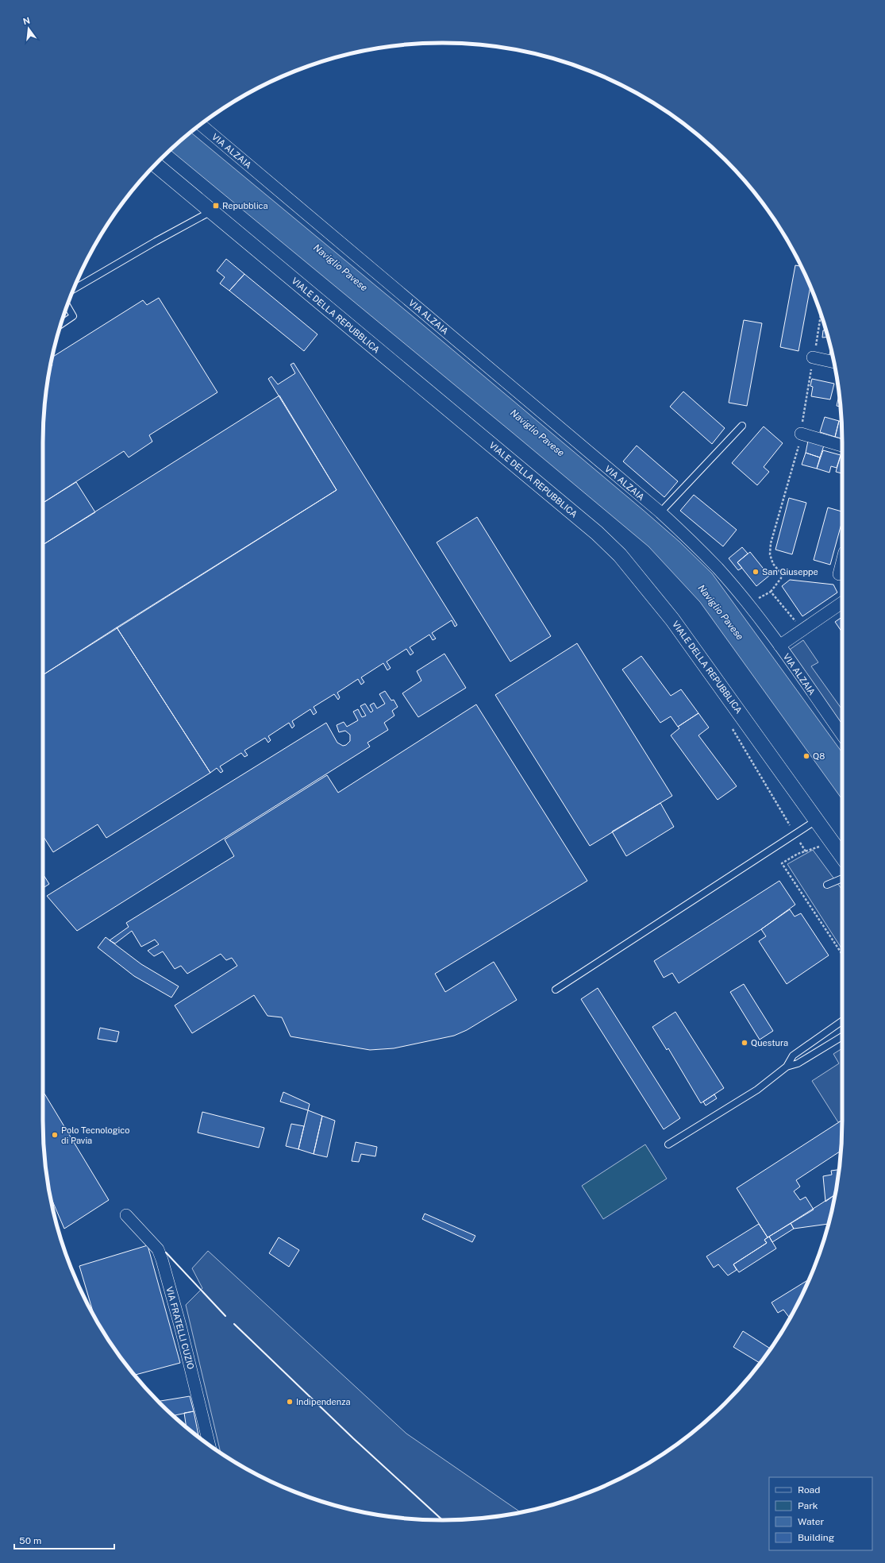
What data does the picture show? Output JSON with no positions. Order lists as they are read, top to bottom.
{
  "streets": {
    "street": ["VIA ALZAIA", "VIALE DELLA REPUBBLICA", "VIA FRATELLI CUZIO"]
  },
  "water": ["Naviglio Pavese"],
  "places": {
    "transit": ["Repubblica"],
    "other": [
      "San Giuseppe",
      "Q8",
      "Questura",
      "Polo Tecnologico di Pavia",
      "Indipendenza"
    ]
  },
  "legend": [
    "Road",
    "Park",
    "Water",
    "Building"
  ],
  "scale_bar": "50 m",
  "north": "top"
}
